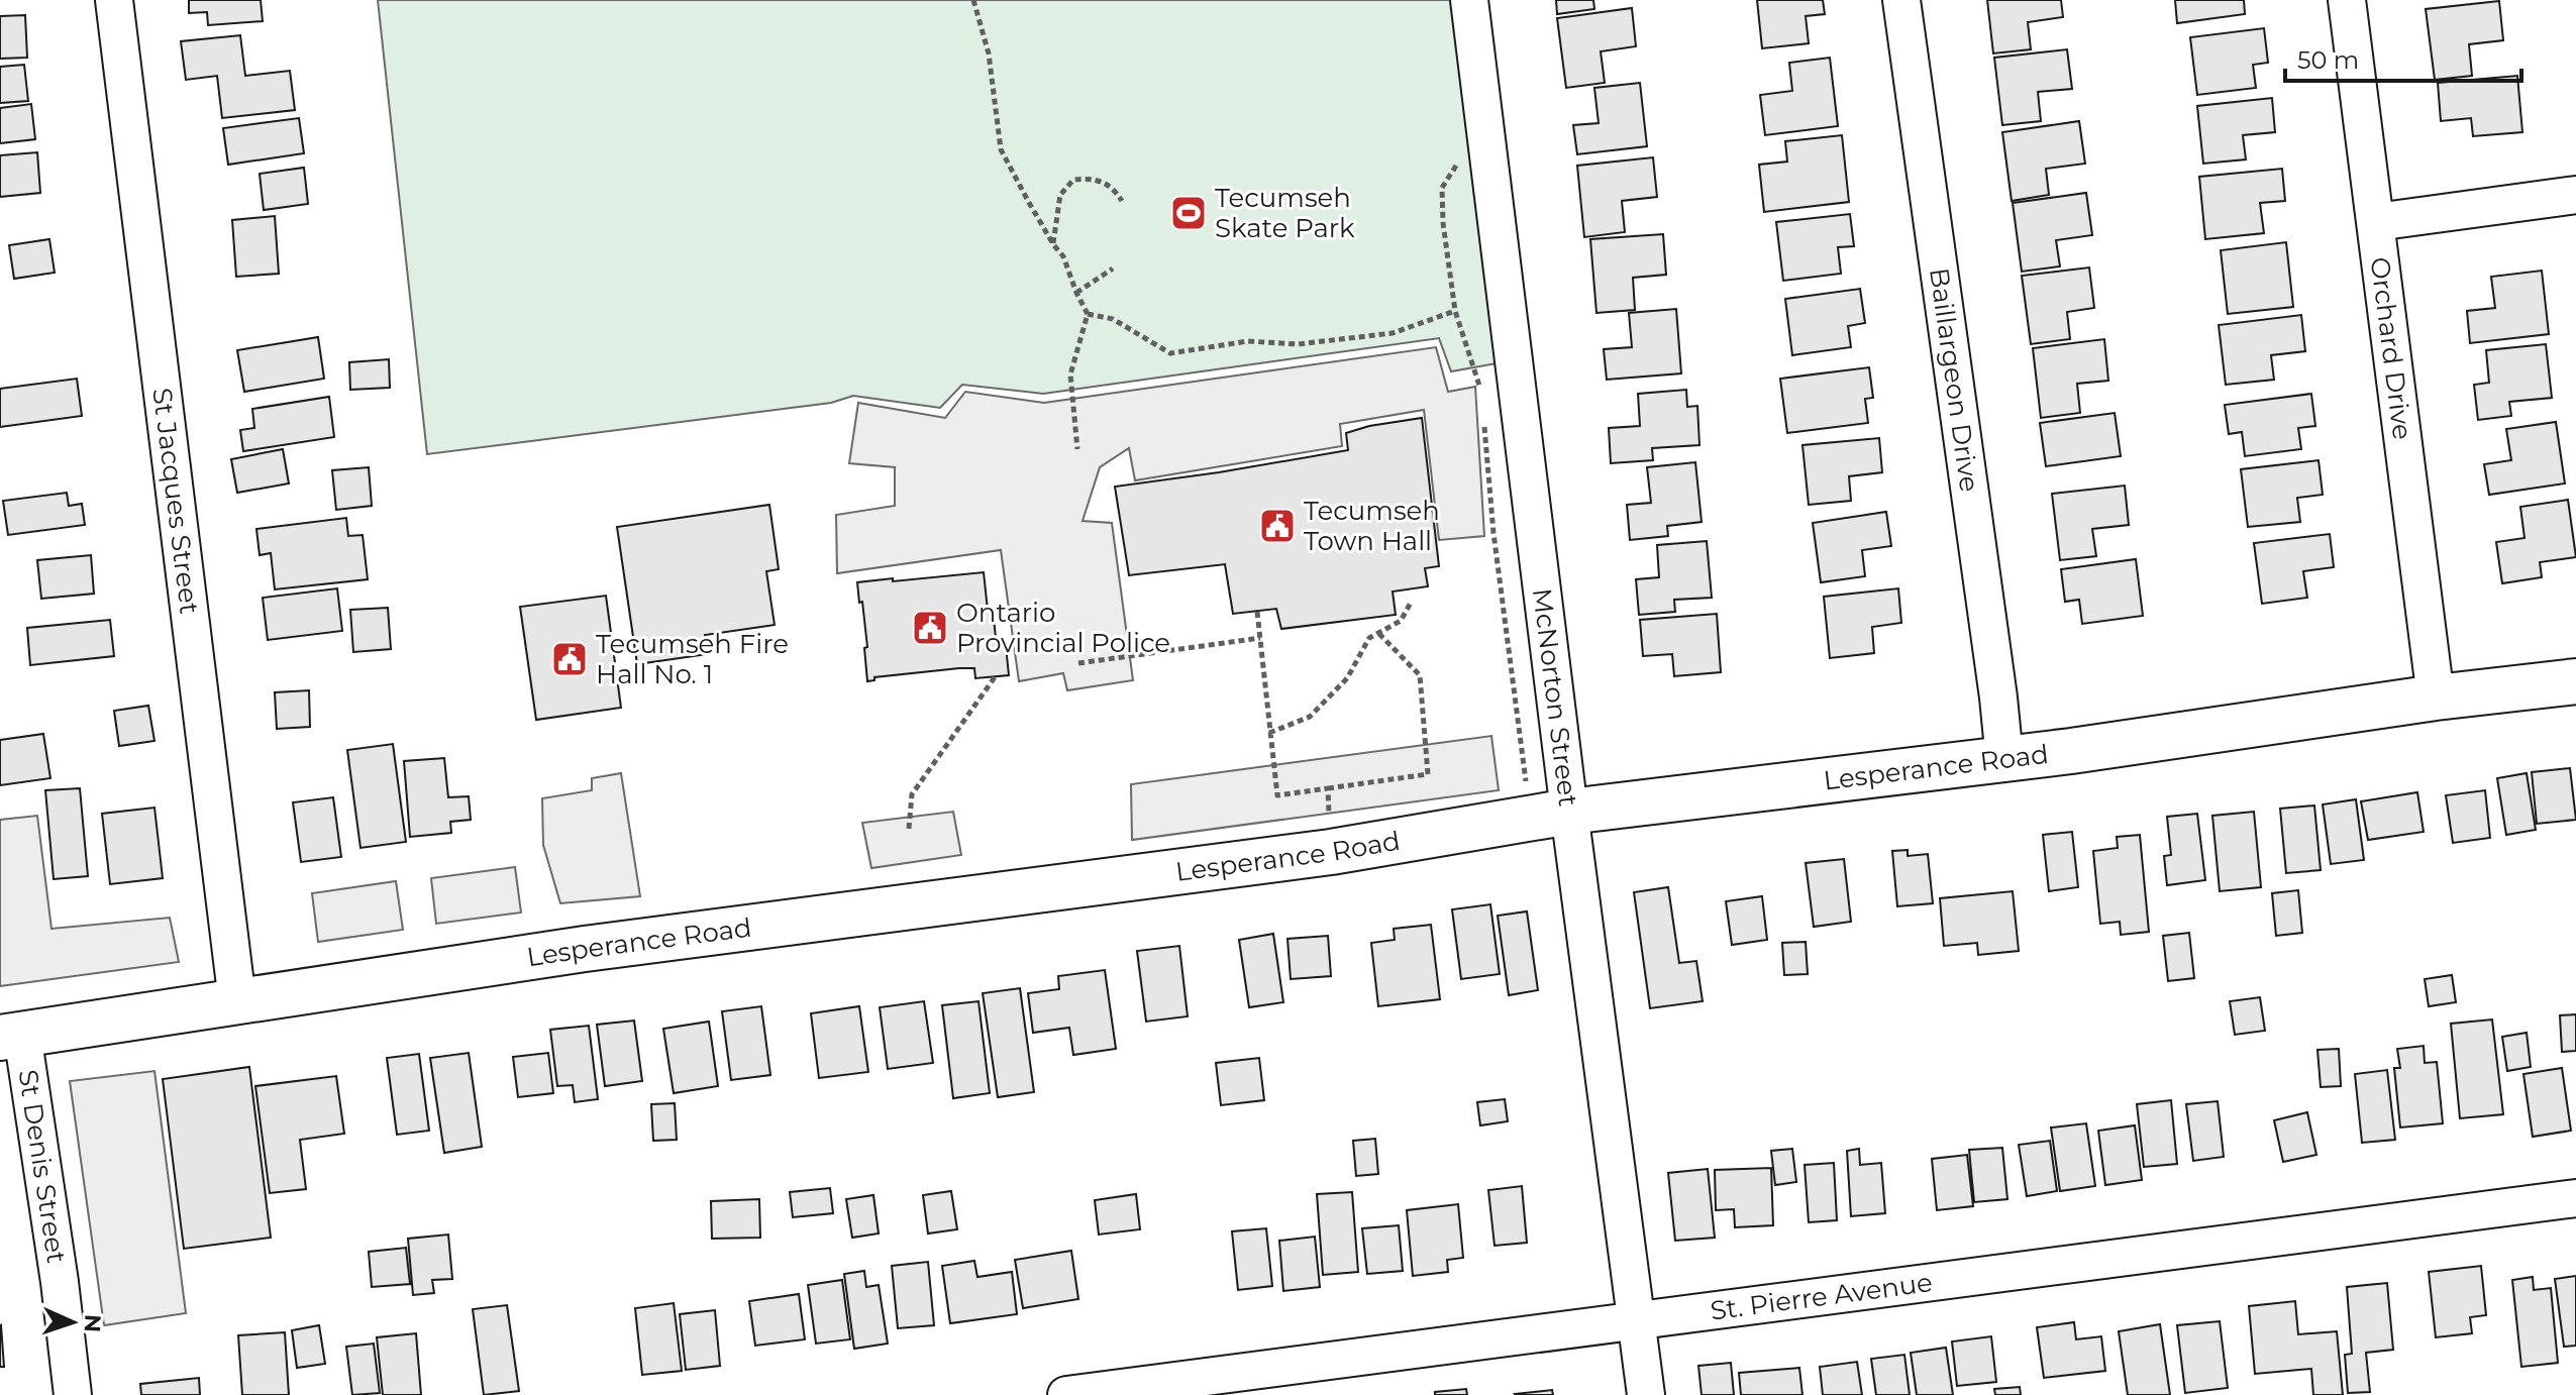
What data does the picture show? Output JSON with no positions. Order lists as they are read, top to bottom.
{
  "streets": {
    "main road": ["Lesperance Road"],
    "street": [
      "Orchard Drive",
      "Baillargeon Drive",
      "St Jacques Street",
      "McNorton Street",
      "St Denis Street",
      "St. Pierre Avenue"
    ]
  },
  "crossings": [
    ["Orchard Drive", "Lesperance Road"],
    ["Baillargeon Drive", "Lesperance Road"],
    ["St Jacques Street", "Lesperance Road"],
    ["McNorton Street", "Lesperance Road"],
    ["McNorton Street", "St. Pierre Avenue"],
    ["Lesperance Road", "St Denis Street"]
  ],
  "places": {
    "sports": ["Tecumseh Skate Park"],
    "public building": ["Tecumseh Town Hall", "Ontario Provincial Police", "Tecumseh Fire Hall No. 1"]
  },
  "scale_bar": "50 m",
  "north": "right"
}
